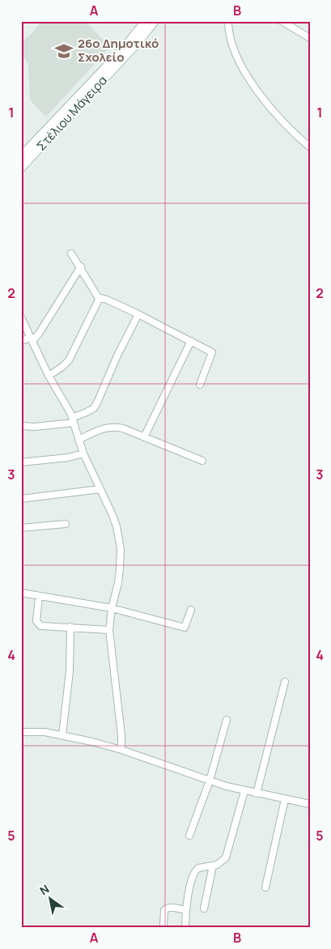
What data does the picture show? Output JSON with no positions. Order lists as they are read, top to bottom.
{
  "streets": {
    "main road": ["Στέλιου Μάγειρα"]
  },
  "places": {
    "school or university": ["26ο Δημοτικό Σχολείο"]
  },
  "north": "top left",
  "grid": {
    "columns": ["A", "B"],
    "rows": [
      "1",
      "2",
      "3",
      "4",
      "5"
    ]
  }
}
